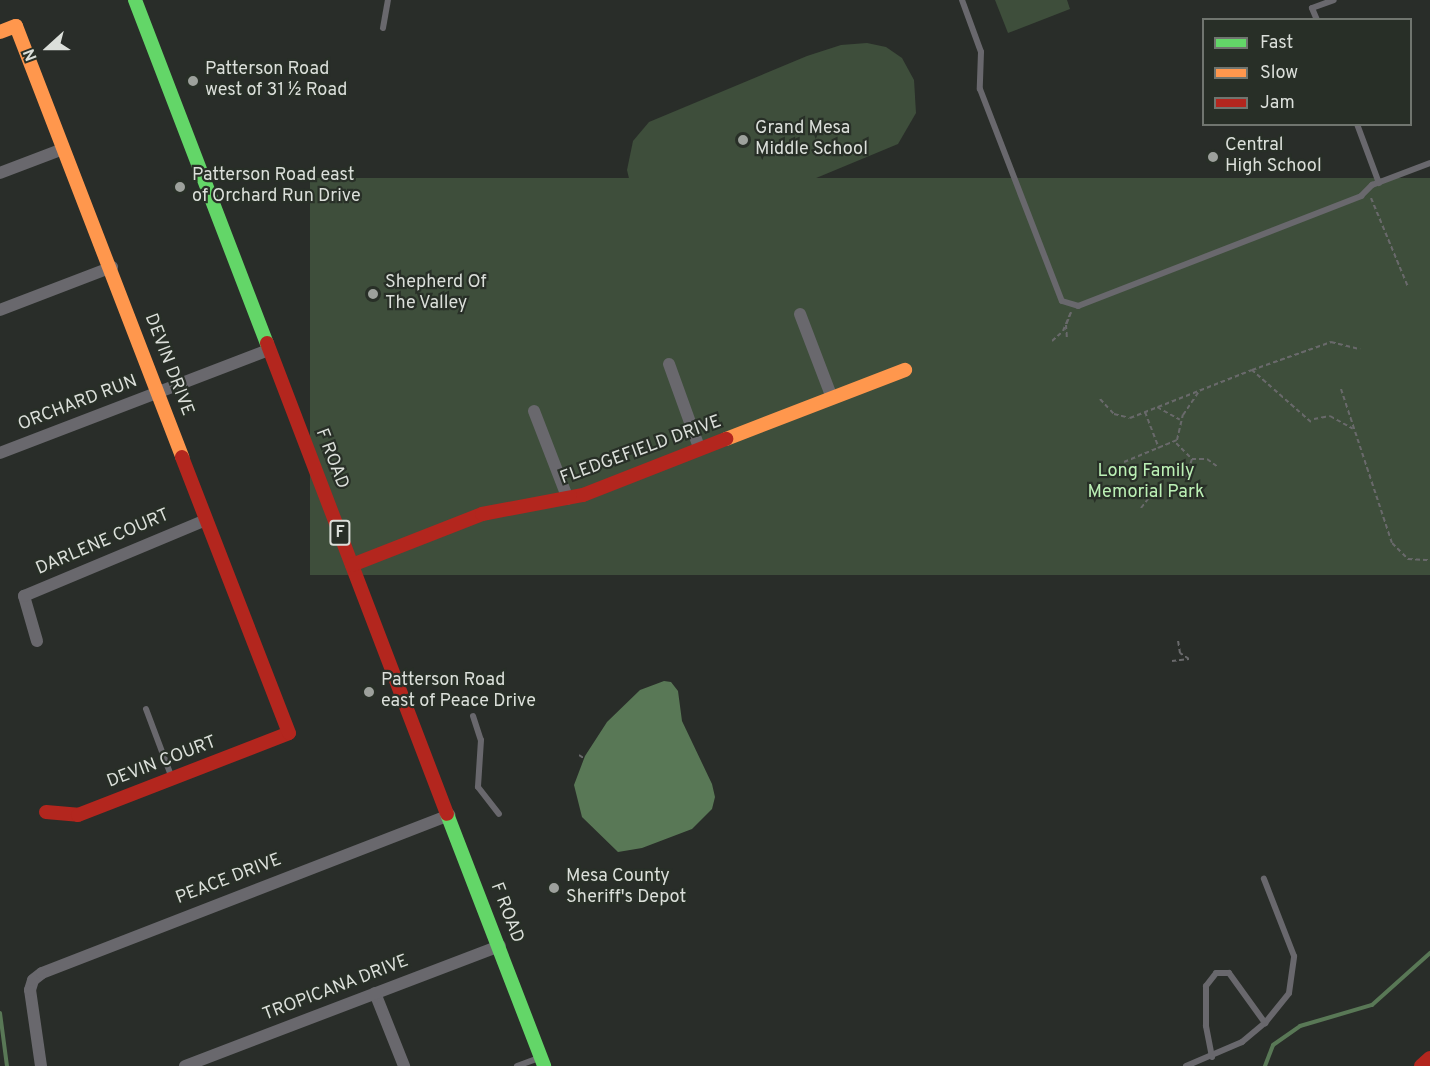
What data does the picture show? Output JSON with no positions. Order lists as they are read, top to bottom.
{
  "streets": {
    "street": [
      "DEVIN DRIVE",
      "ORCHARD RUN",
      "FLEDGEFIELD DRIVE",
      "F ROAD",
      "F",
      "DARLENE COURT",
      "DEVIN COURT",
      "PEACE DRIVE",
      "TROPICANA DRIVE"
    ]
  },
  "crossings": [
    ["DEVIN DRIVE", "ORCHARD RUN"],
    ["DEVIN DRIVE", "DARLENE COURT"],
    ["DEVIN DRIVE", "DEVIN COURT"],
    ["ORCHARD RUN", "F ROAD"],
    ["FLEDGEFIELD DRIVE", "F ROAD"],
    ["F ROAD", "PEACE DRIVE"],
    ["F ROAD", "TROPICANA DRIVE"]
  ],
  "parks": ["Long Family Memorial Park"],
  "places": [
    "Patterson Road west of 31 ½ Road",
    "Grand Mesa Middle School",
    "Central High School",
    "Patterson Road east of Orchard Run Drive",
    "Shepherd Of The Valley",
    "Patterson Road east of Peace Drive",
    "Mesa County Sheriff's Depot"
  ],
  "legend": ["Fast", "Slow", "Jam"],
  "north": "left"
}
